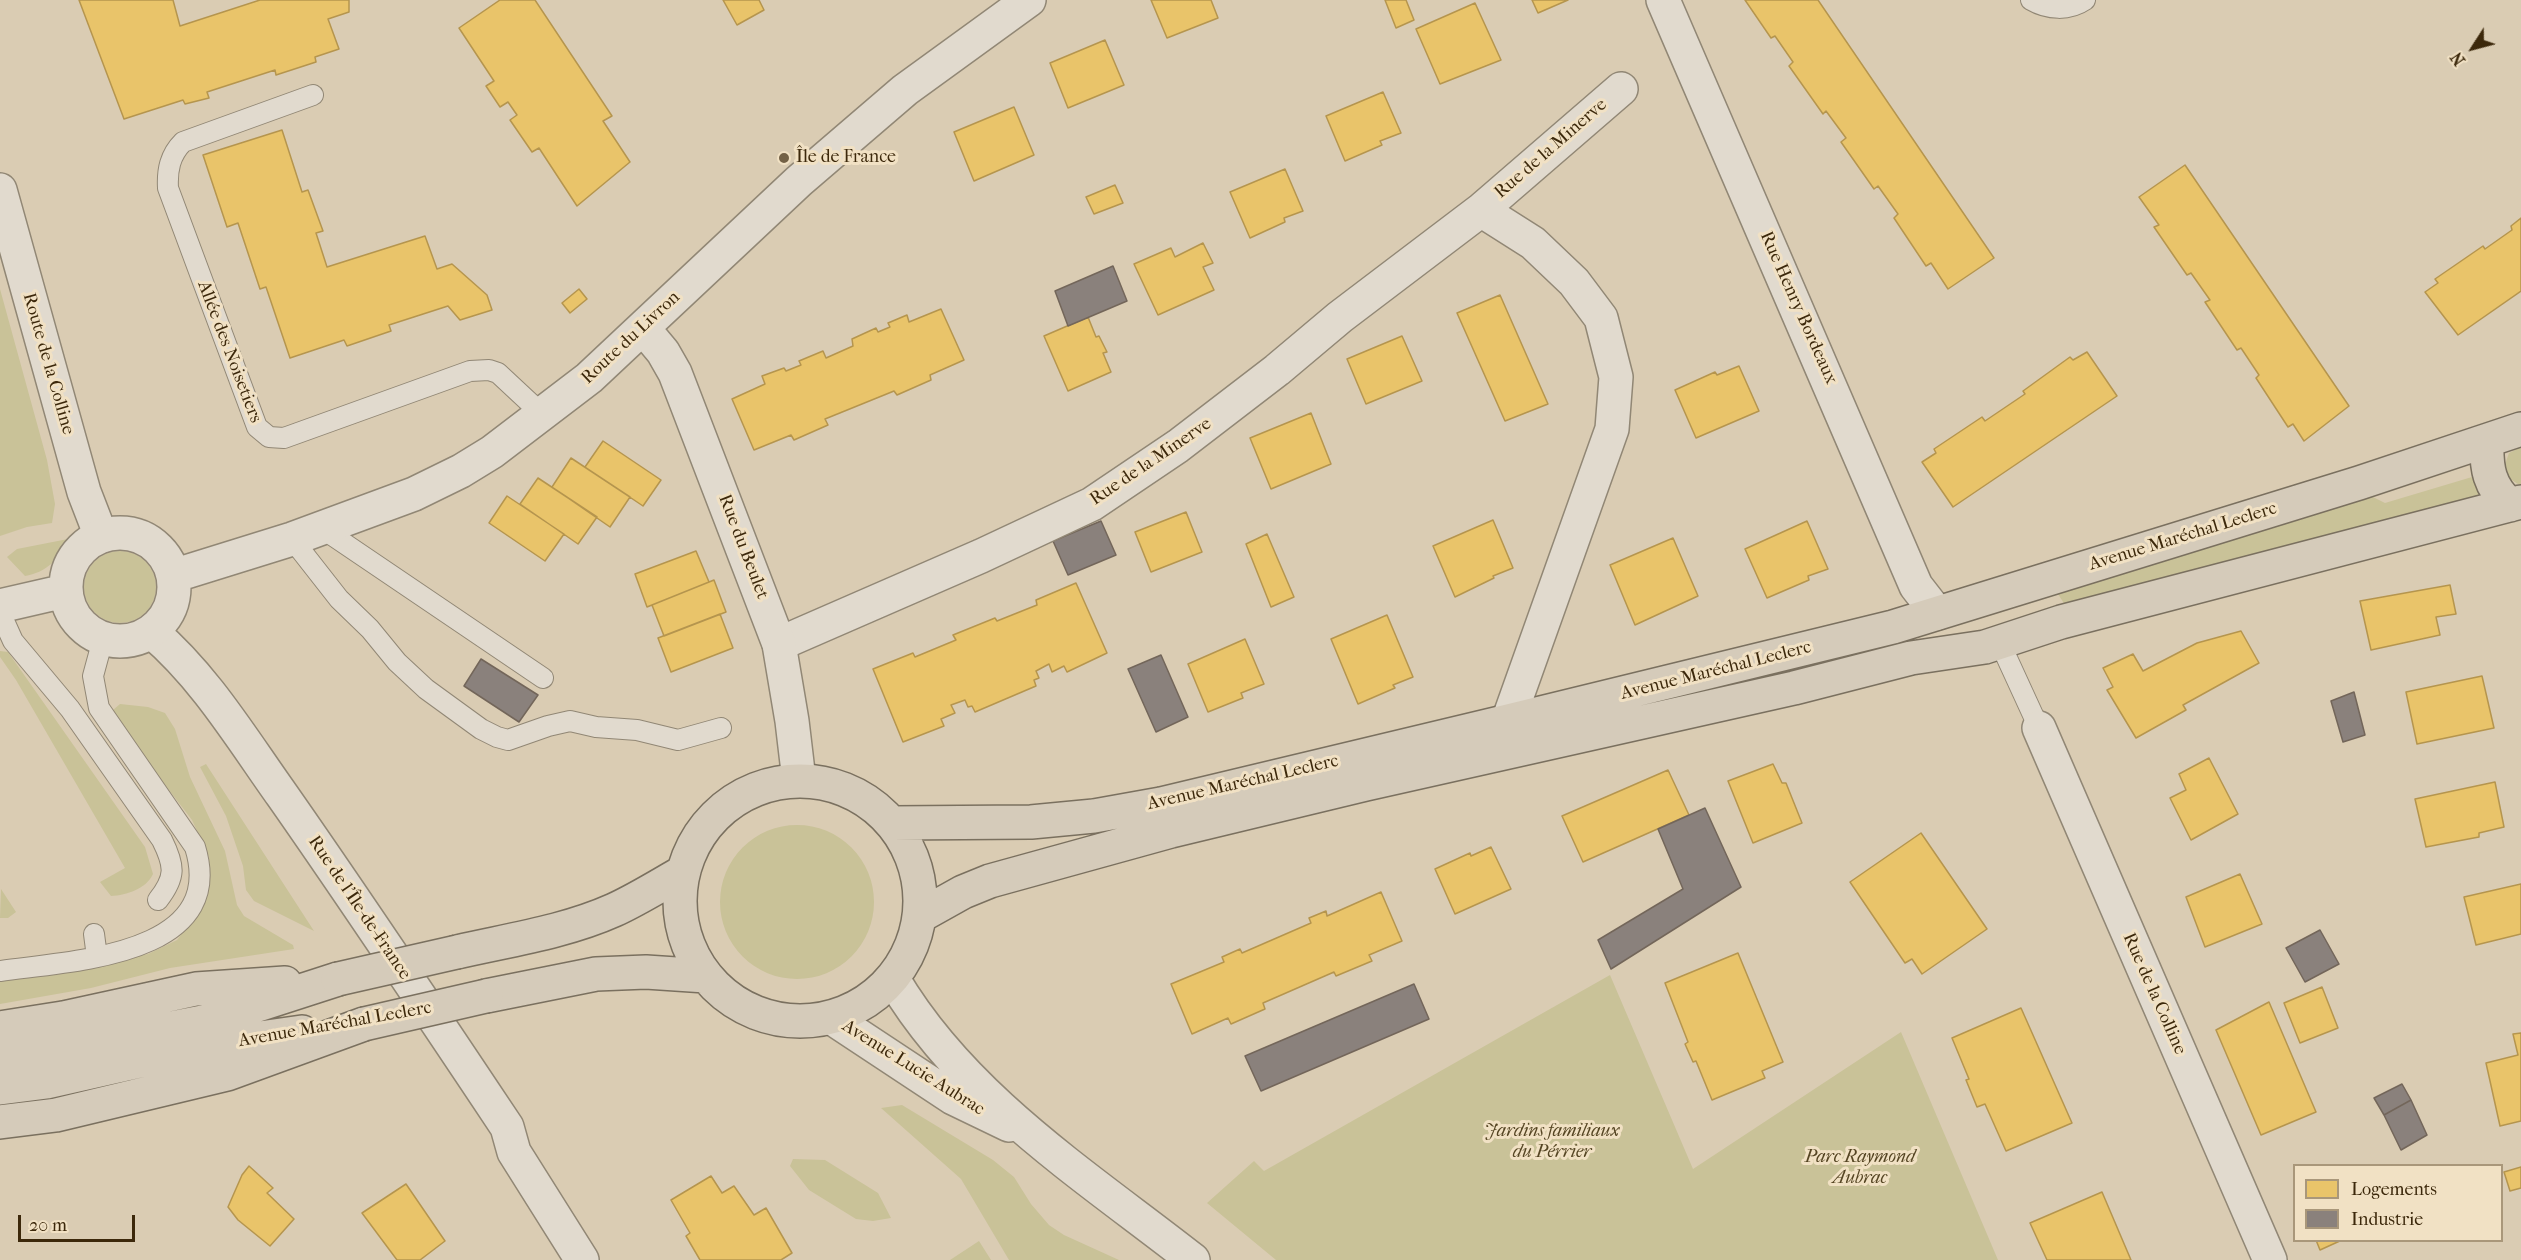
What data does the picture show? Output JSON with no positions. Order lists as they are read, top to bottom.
{
  "streets": {
    "main road": ["Avenue Maréchal Leclerc"],
    "street": [
      "Rue de la Minerve",
      "Rue Henry Bordeaux",
      "Route du Livron",
      "Route de la Colline",
      "Rue du Beulet",
      "Rue de l'Île-de-France",
      "Rue de la Colline",
      "Avenue Lucie Aubrac"
    ],
    "lane": ["Allée des Noisetiers"]
  },
  "crossings": [
    ["Rue de la Minerve", "Avenue Maréchal Leclerc"],
    ["Rue de la Minerve", "Rue du Beulet"],
    ["Rue Henry Bordeaux", "Avenue Maréchal Leclerc"],
    ["Route du Livron", "Allée des Noisetiers"],
    ["Route du Livron", "Route de la Colline"],
    ["Route du Livron", "Rue du Beulet"],
    ["Route du Livron", "Rue de l'Île-de-France"],
    ["Route de la Colline", "Rue de l'Île-de-France"]
  ],
  "parks": ["Jardins familiaux du Pérrier", "Parc Raymond Aubrac"],
  "places": ["Île de France"],
  "legend": ["Logements", "Industrie"],
  "scale_bar": "20 m",
  "north": "bottom left"
}
